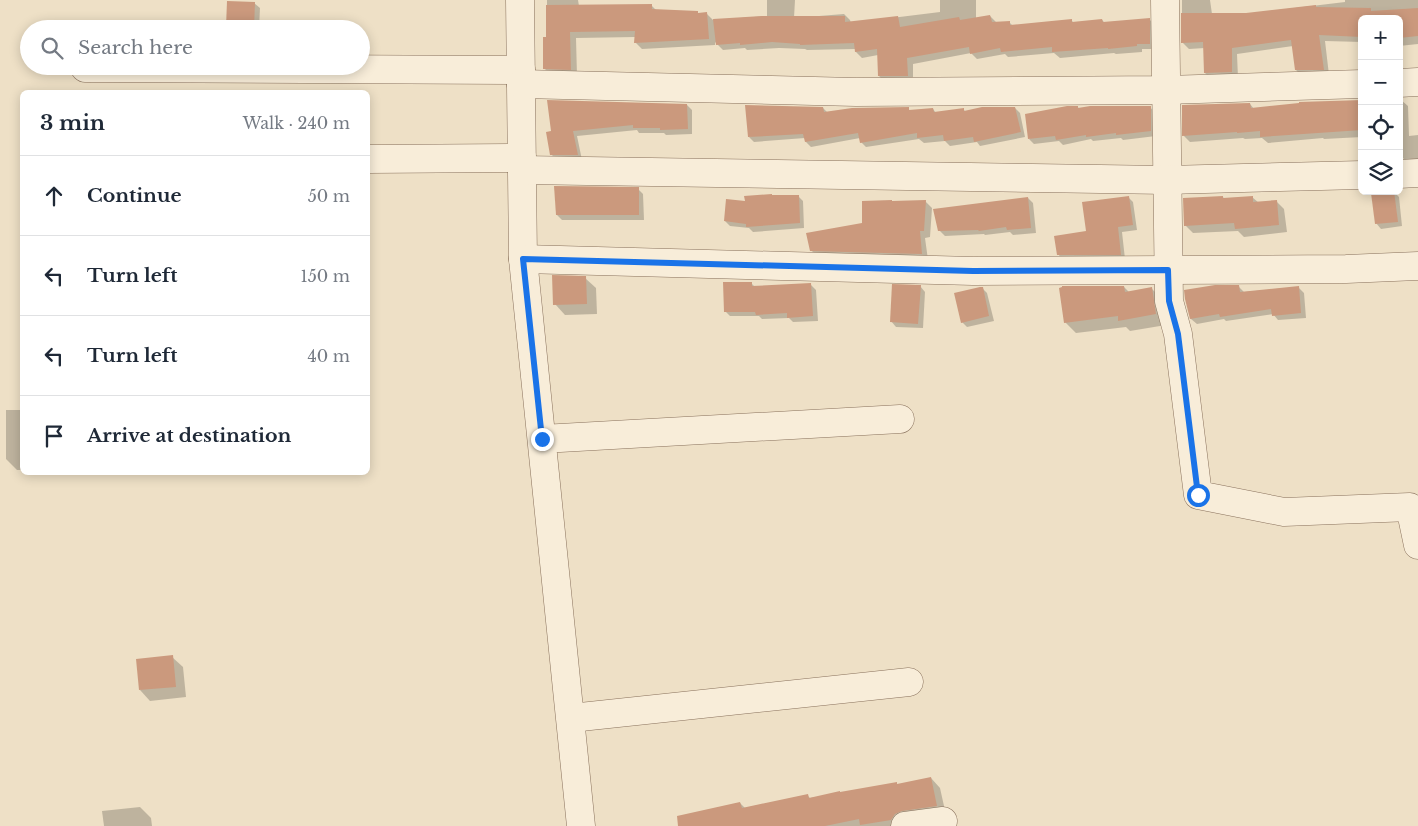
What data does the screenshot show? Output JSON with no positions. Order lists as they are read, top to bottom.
{
  "page": {
    "map_buttons": ["+", "−"],
    "search": "Search here",
    "heading": ["3 min", "Walk · 240 m"],
    "list": [
      ["Continue", "50 m"],
      ["Turn left", "150 m"],
      ["Turn left", "40 m"],
      "Arrive at destination"
    ]
  }
}
